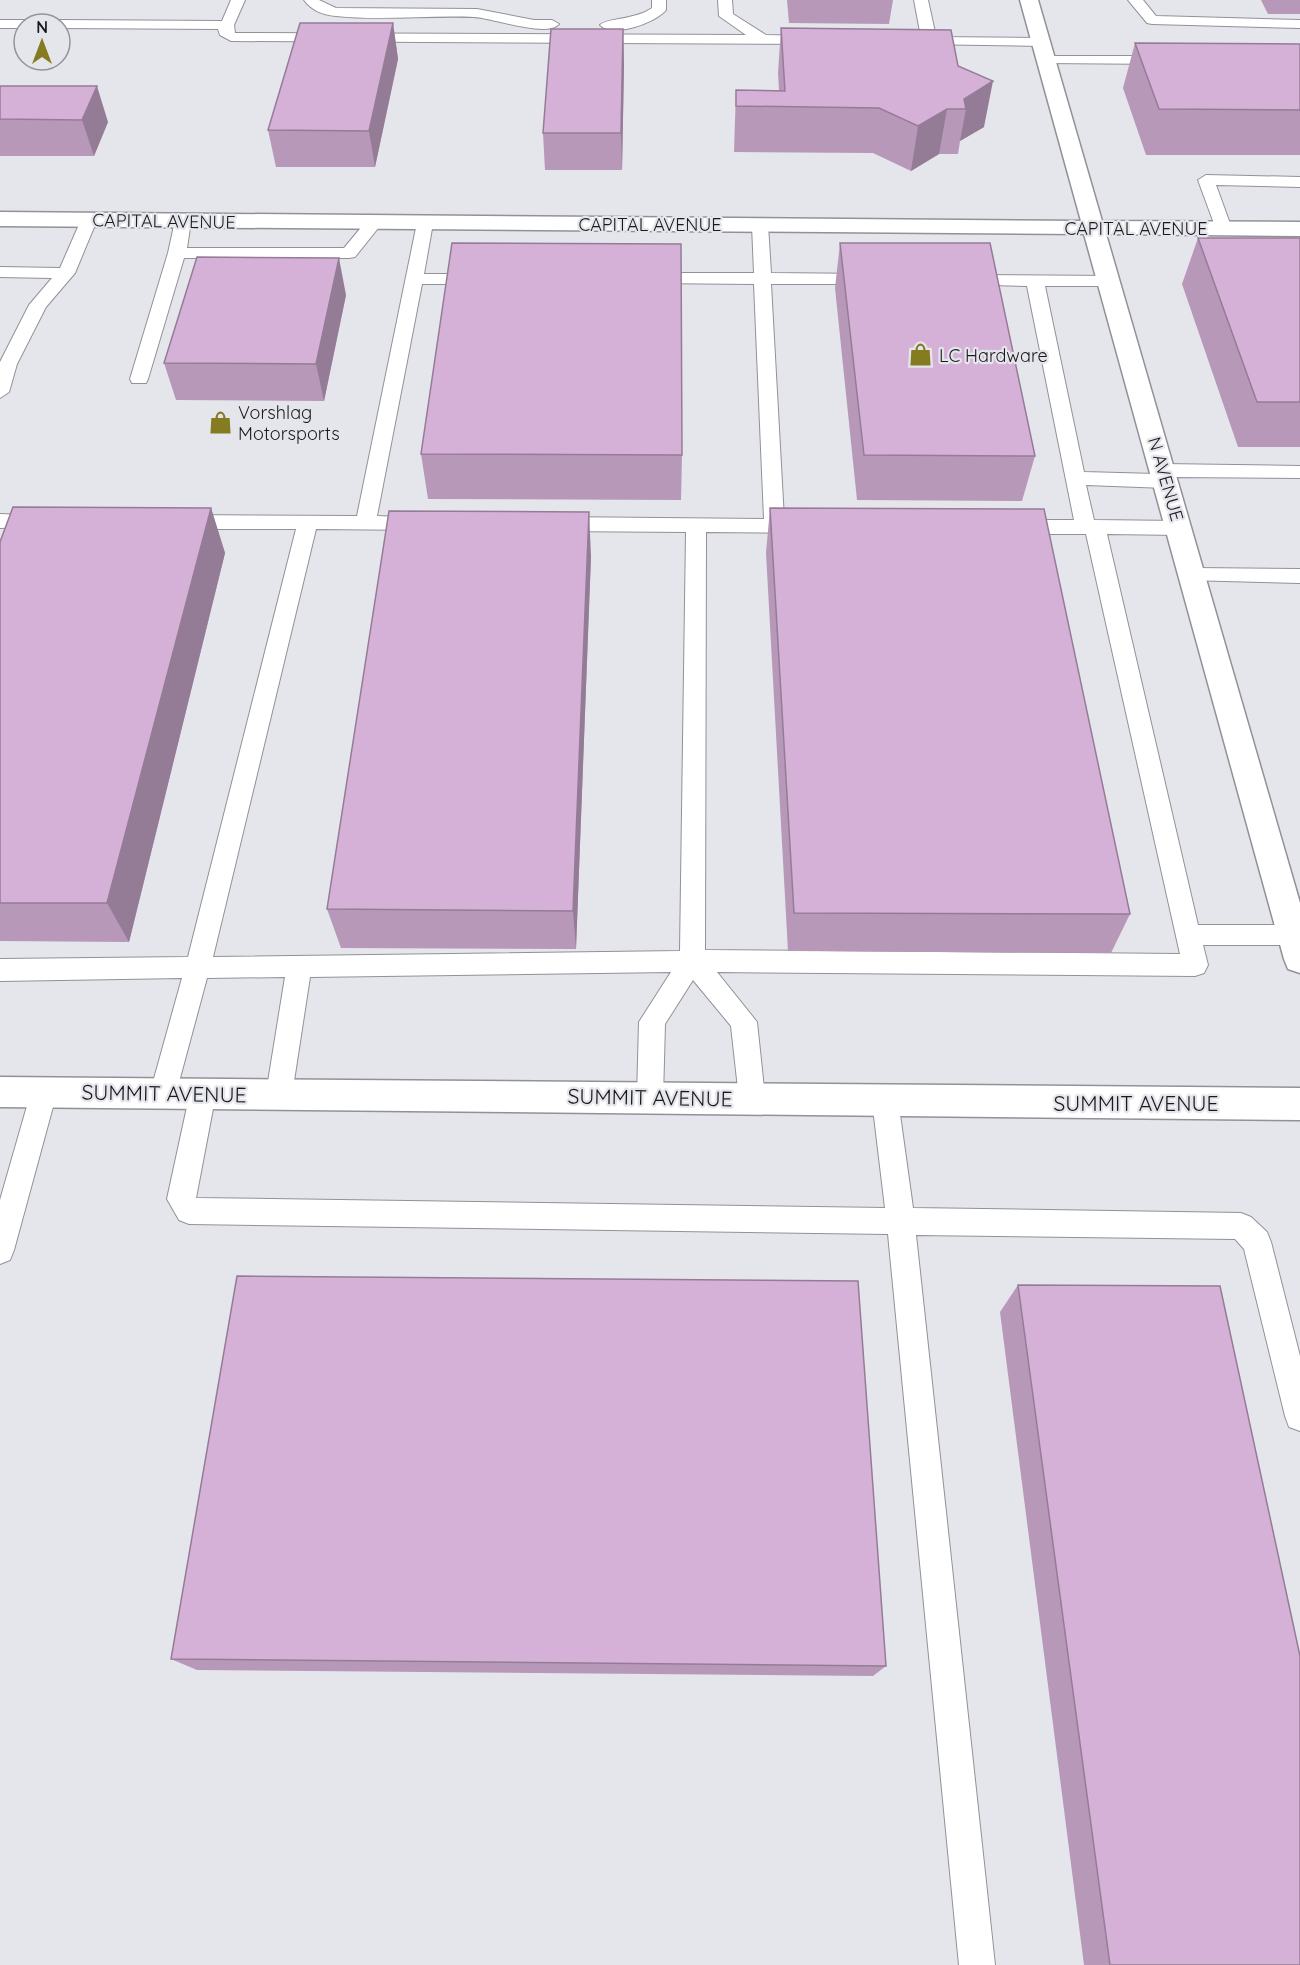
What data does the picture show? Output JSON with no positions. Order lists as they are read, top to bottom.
{
  "streets": {
    "street": ["CAPITAL AVENUE", "N AVENUE", "SUMMIT AVENUE"]
  },
  "crossings": [
    ["CAPITAL AVENUE", "N AVENUE"]
  ],
  "places": {
    "shop": ["LC Hardware", "Vorshlag Motorsports"]
  },
  "north": "top"
}
